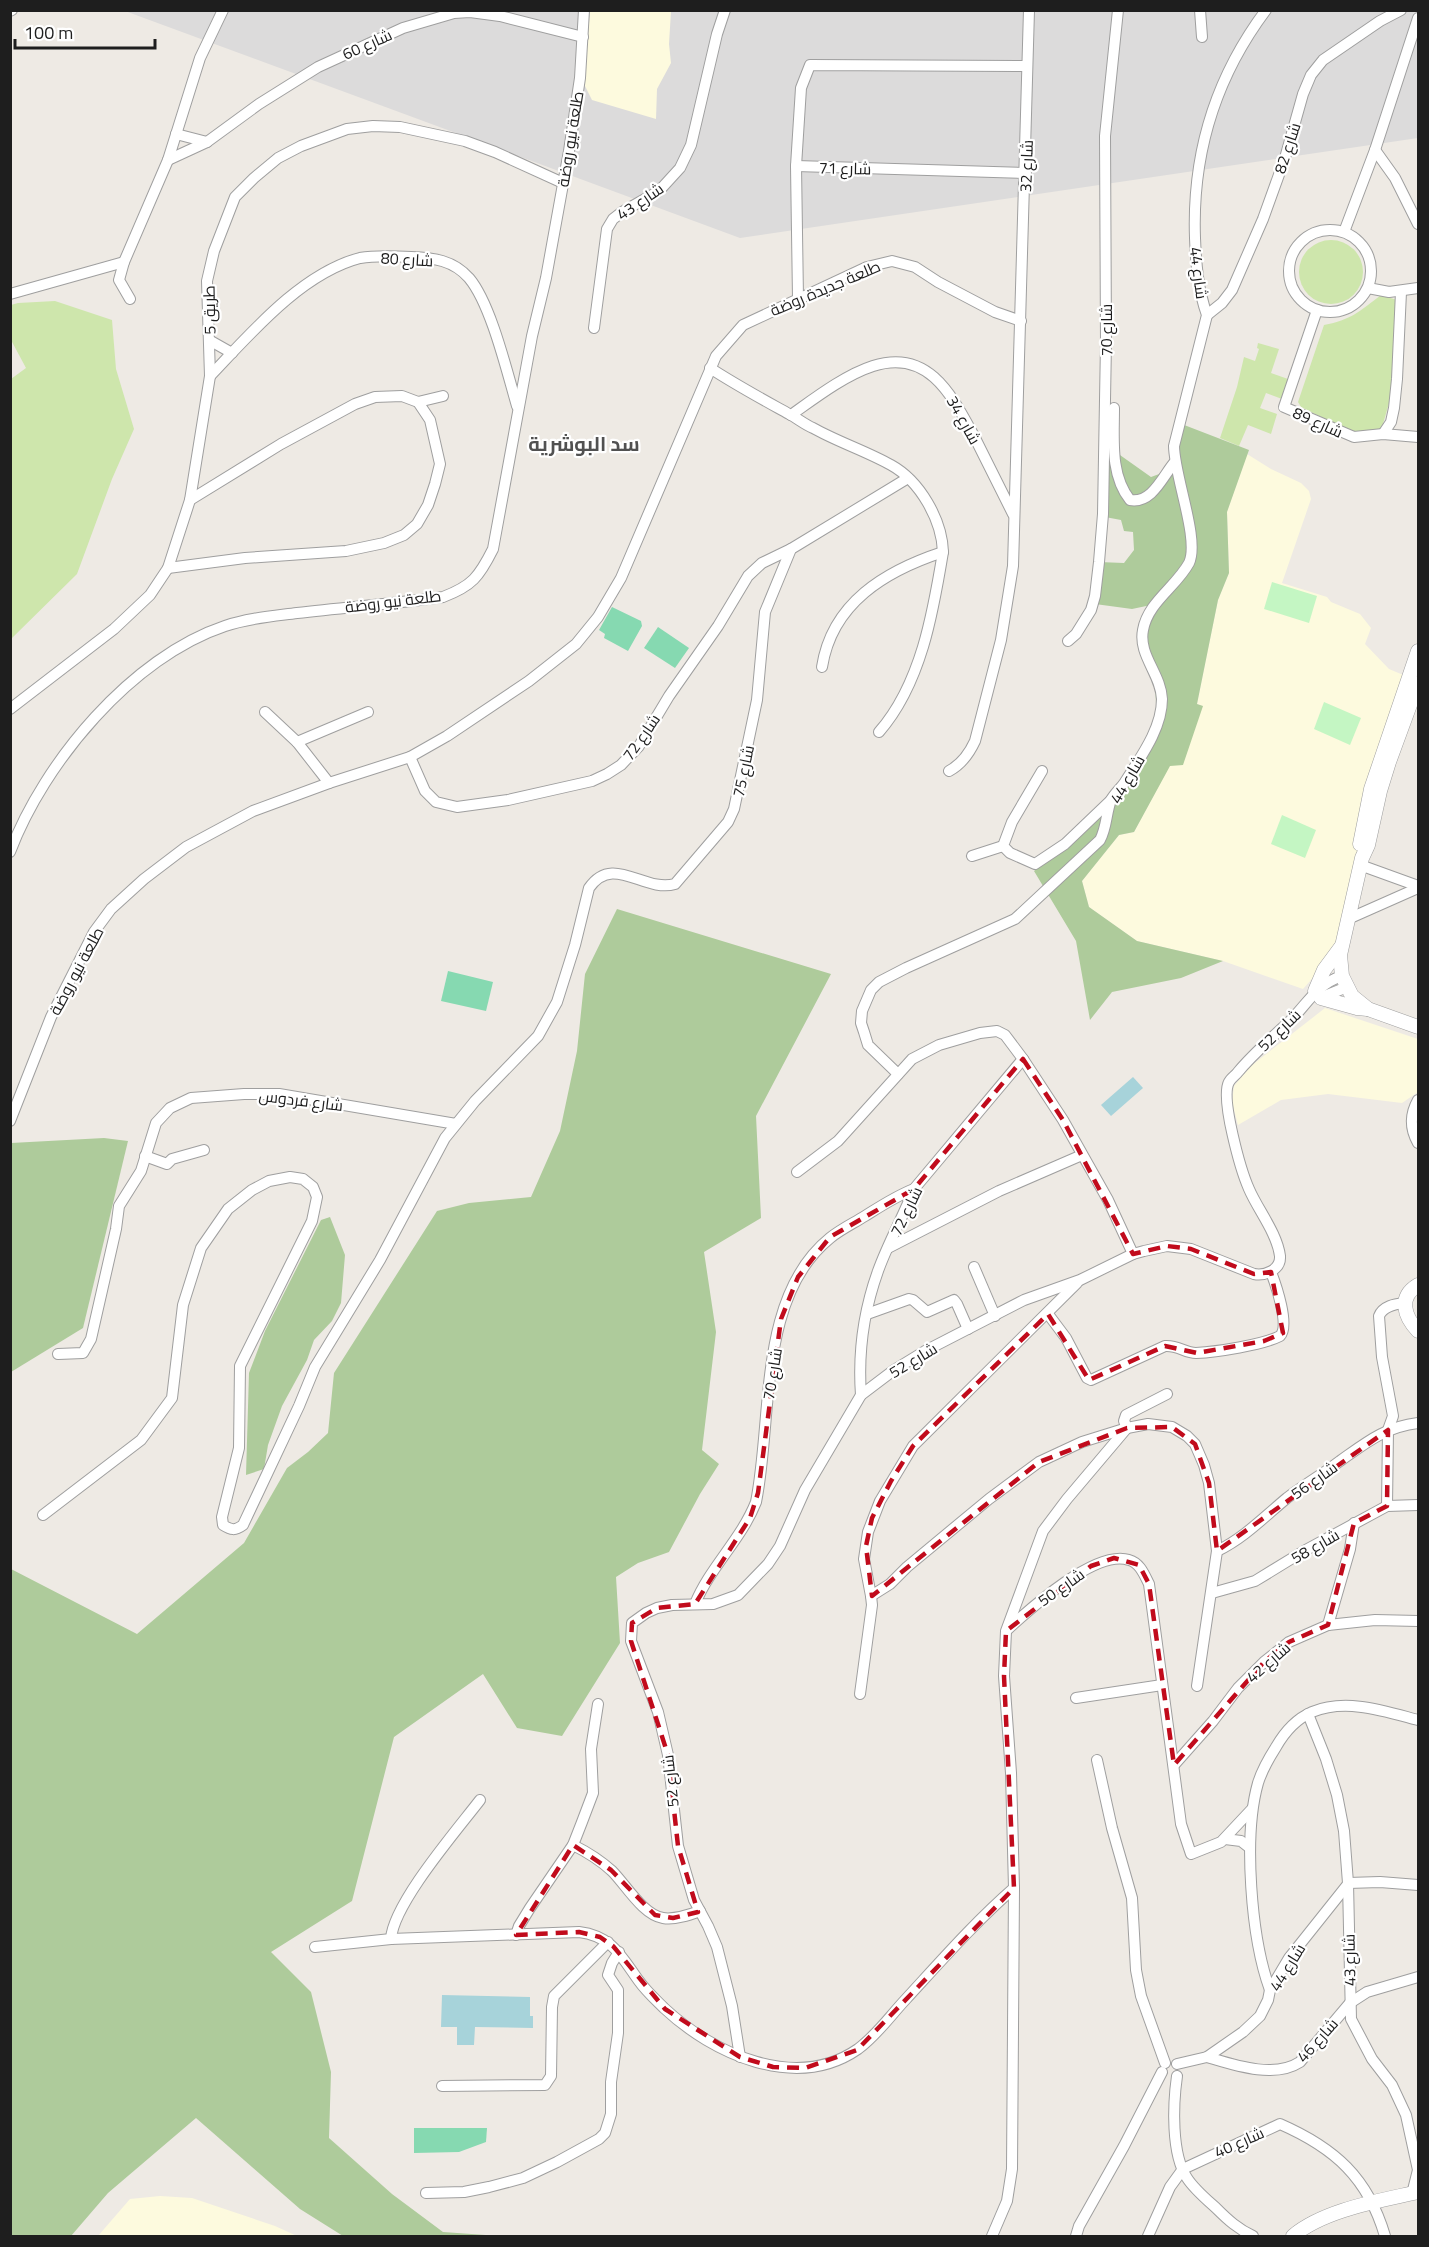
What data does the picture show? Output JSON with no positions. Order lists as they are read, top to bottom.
{
  "streets": {
    "street": [
      "شارع 60",
      "طلعة نيو روضة",
      "شارع 82",
      "شارع 32",
      "شارع 71",
      "شارع 43",
      "شارع 80",
      "شارع 44",
      "طلعة جديدة روضة",
      "طريق 5",
      "شارع 70",
      "شارع 34",
      "شارع 89",
      "شارع 72",
      "شارع 75",
      "شارع 52",
      "شارع فردوس",
      "شارع 56",
      "شارع 58",
      "شارع 50",
      "شارع 42",
      "شارع 46",
      "شارع 40"
    ]
  },
  "crossings": [
    ["شارع 60", "طلعة نيو روضة"],
    ["طلعة نيو روضة", "شارع 80"],
    ["طلعة نيو روضة", "طلعة جديدة روضة"],
    ["طلعة نيو روضة", "طريق 5"],
    ["طلعة نيو روضة", "شارع 72"],
    ["شارع 82", "شارع 44"],
    ["شارع 32", "شارع 71"],
    ["شارع 32", "طلعة جديدة روضة"],
    ["شارع 32", "شارع 34"],
    ["شارع 71", "طلعة جديدة روضة"],
    ["شارع 43", "شارع 44"],
    ["شارع 43", "شارع 46"],
    ["شارع 80", "طريق 5"],
    ["شارع 44", "شارع 46"],
    ["طلعة جديدة روضة", "شارع 34"],
    ["شارع 70", "شارع 72"],
    ["شارع 70", "شارع 52"],
    ["شارع 72", "شارع 75"],
    ["شارع 72", "شارع 52"],
    ["شارع 75", "شارع فردوس"],
    ["شارع 50", "شارع 42"]
  ],
  "districts": ["سد البوشرية"],
  "scale_bar": "100 m"
}
